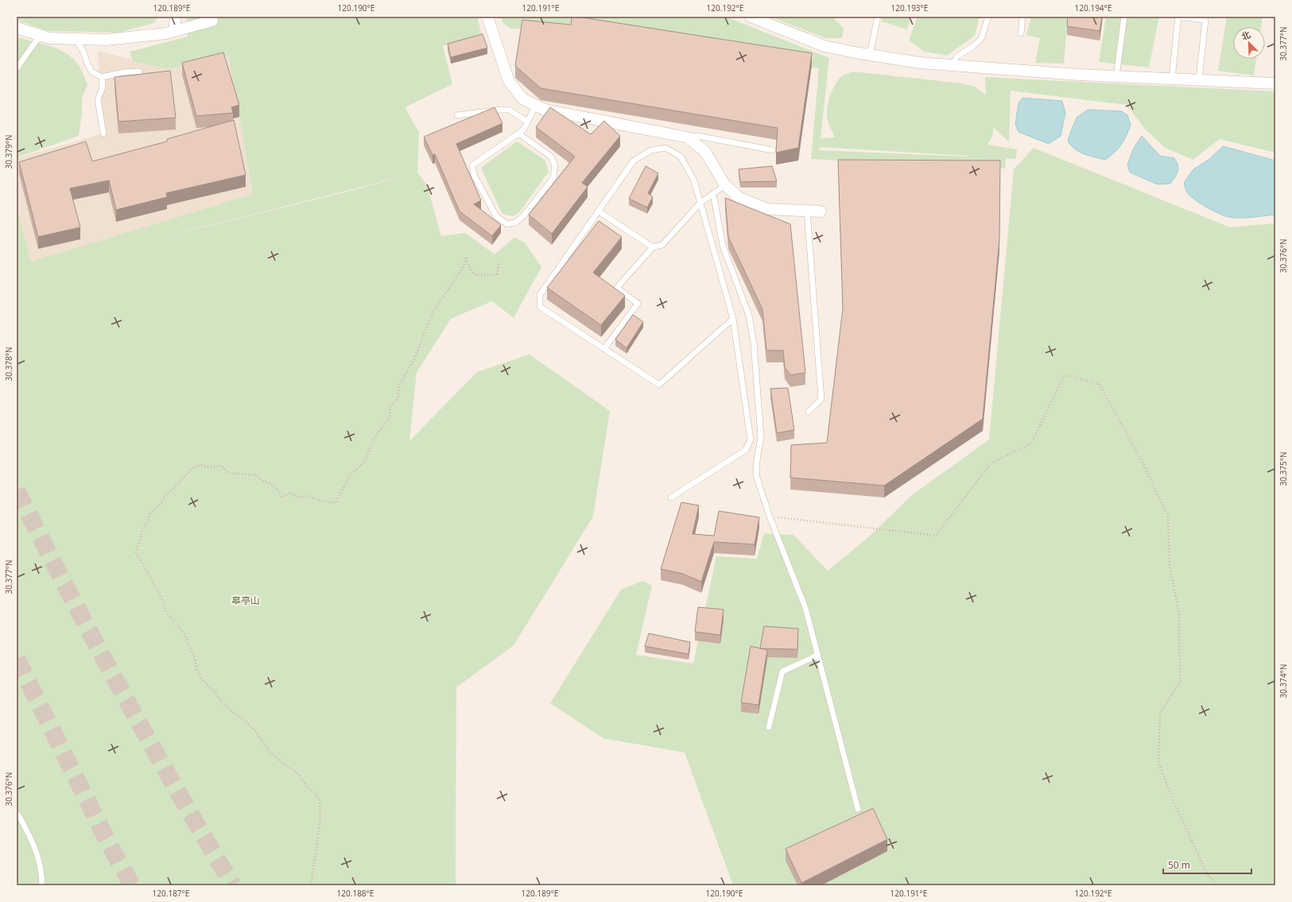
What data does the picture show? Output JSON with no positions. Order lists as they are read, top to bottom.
{
  "parks": ["皋亭山"],
  "scale_bar": "50 m",
  "north": "top left",
  "coordinates": [
    "120.189°E",
    "120.190°E",
    "120.191°E",
    "120.192°E",
    "120.193°E",
    "120.194°E",
    "30.377°N",
    "30.379°N",
    "30.376°N",
    "30.378°N",
    "30.375°N",
    "30.374°N",
    "120.187°E",
    "120.188°E"
  ]
}
